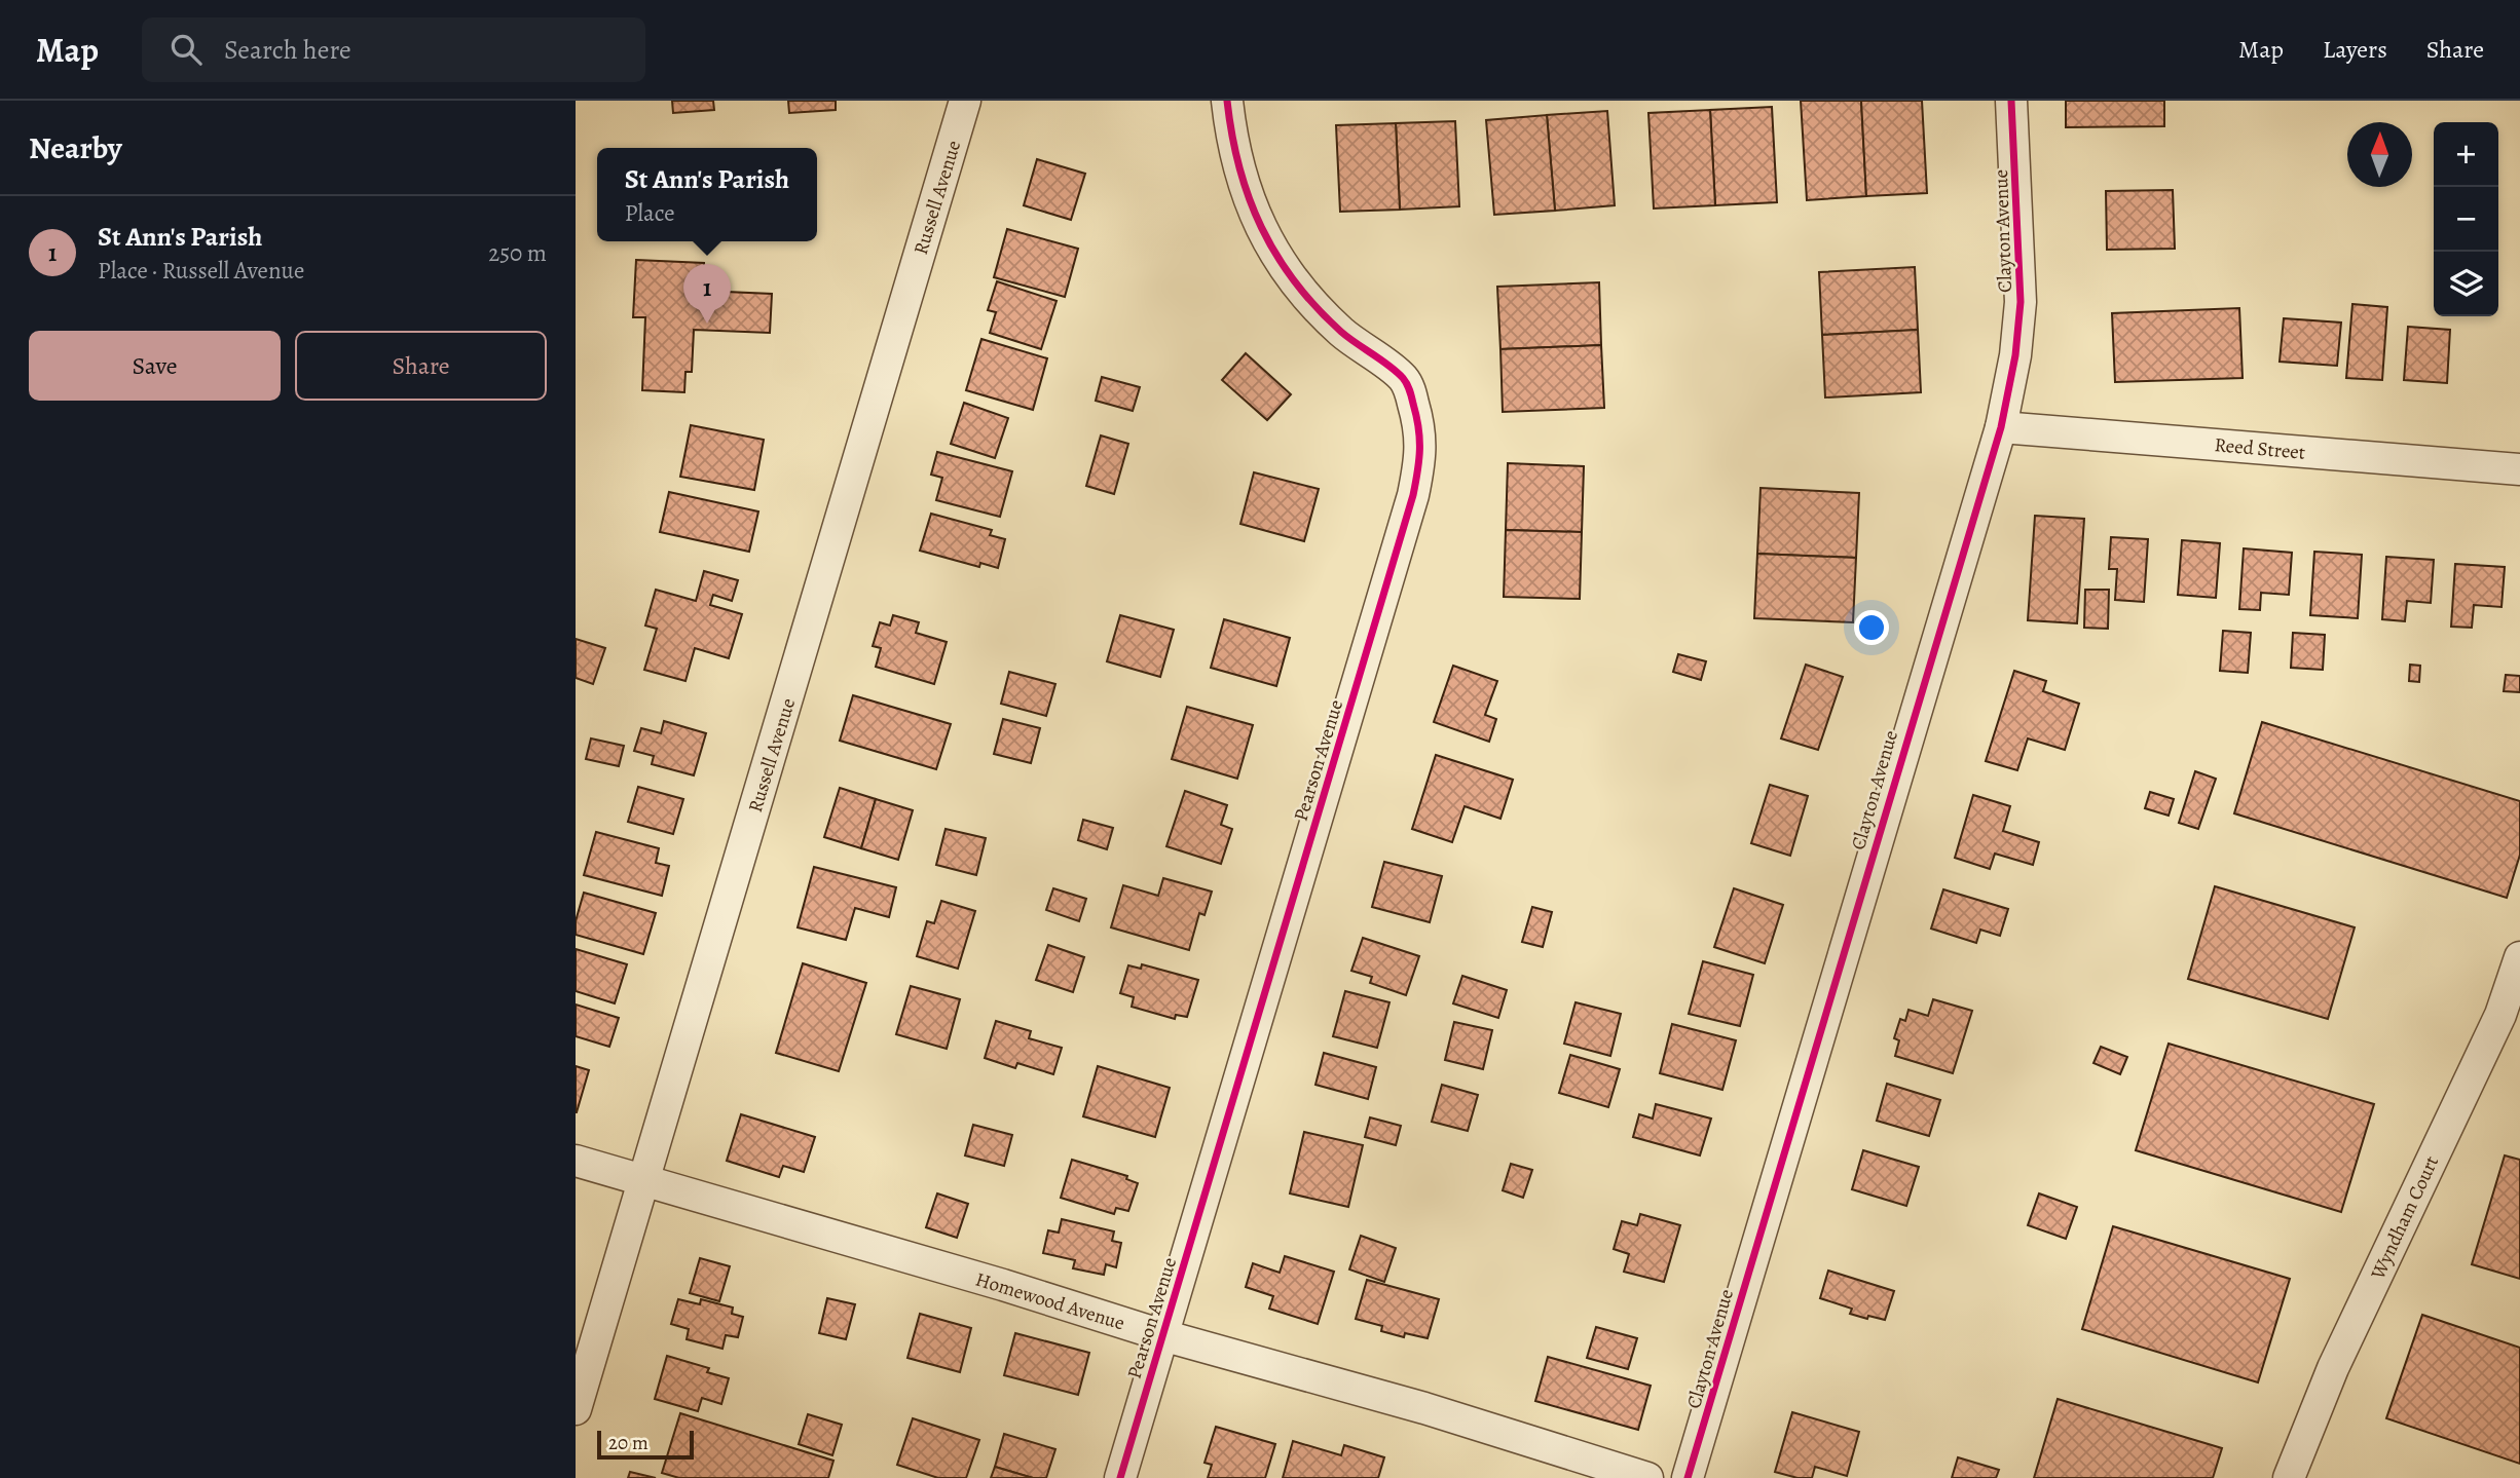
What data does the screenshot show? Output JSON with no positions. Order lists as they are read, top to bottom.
{
  "streets": {
    "street": [
      "Russell Avenue",
      "Clayton Avenue",
      "Reed Street",
      "Pearson Avenue",
      "Wyndham Court",
      "Homewood Avenue"
    ]
  },
  "crossings": [
    ["Russell Avenue", "Homewood Avenue"],
    ["Clayton Avenue", "Reed Street"],
    ["Pearson Avenue", "Homewood Avenue"]
  ],
  "scale_bar": "20 m",
  "north": "top",
  "page": {
    "header": "Map",
    "search": "Search here",
    "nav": ["Map", "Layers", "Share"],
    "heading": "Nearby",
    "map_buttons": ["+", "−"],
    "popup": ["St Ann's Parish", "Place"],
    "list": [
      {
        "mark": "1",
        "name": "St Ann's Parish",
        "note": "Place · Russell Avenue",
        "value": "250 m"
      }
    ],
    "pins": "1",
    "buttons": ["Save", "Share"],
    "scale": "20 m"
  }
}
